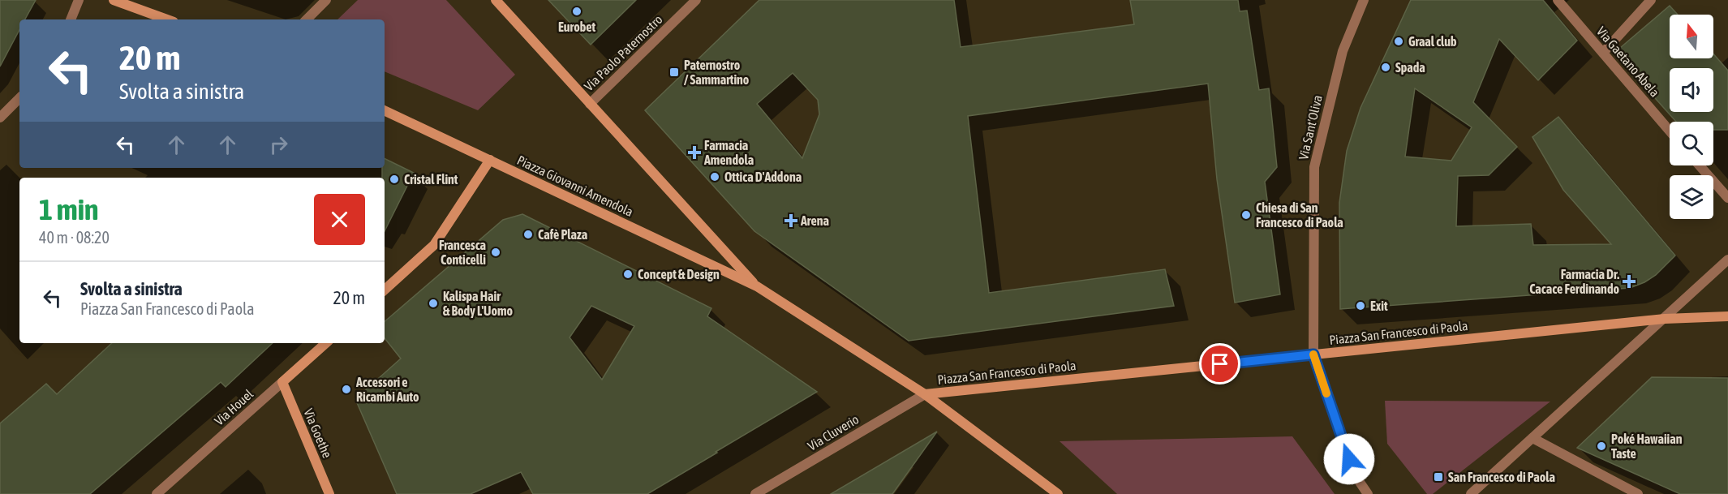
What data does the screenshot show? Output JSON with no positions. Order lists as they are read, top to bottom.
{
  "streets": {
    "street": [
      "Via Paolo Paternostro",
      "Via Gaetano Abela",
      "Via Sant'Oliva",
      "Piazza Giovanni Amendola",
      "Piazza San Francesco di Paola",
      "Via Houel",
      "Via Cluverio",
      "Via Goethe"
    ]
  },
  "crossings": [
    ["Via Paolo Paternostro", "Piazza Giovanni Amendola"],
    ["Via Sant'Oliva", "Piazza San Francesco di Paola"],
    ["Piazza Giovanni Amendola", "Piazza San Francesco di Paola"],
    ["Piazza Giovanni Amendola", "Via Cluverio"],
    ["Piazza San Francesco di Paola", "Via Cluverio"],
    ["Via Houel", "Via Goethe"]
  ],
  "places": {
    "other": [
      "Eurobet",
      "Graal club",
      "Spada",
      "Ottica D'Addona",
      "Cristal Flint",
      "Chiesa di San Francesco di Paola",
      "Cafè Plaza",
      "Francesca Conticelli",
      "Concept & Design",
      "Kalispa Hair & Body L'Uomo",
      "Exit",
      "Accessori e Ricambi Auto",
      "Poké Hawaiian Taste"
    ],
    "transit": ["Paternostro / Sammartino", "San Francesco di Paola"],
    "health": ["Farmacia Amendola", "Arena", "Farmacia Dr. Cacace Ferdinando"]
  },
  "north": "top",
  "page": {
    "turn": ["20 m", "Svolta a sinistra"],
    "heading": ["1 min", "40 m · 08:20"],
    "list": [
      {
        "name": "Svolta a sinistra",
        "note": "Piazza San Francesco di Paola",
        "value": "20 m"
      }
    ]
  }
}
